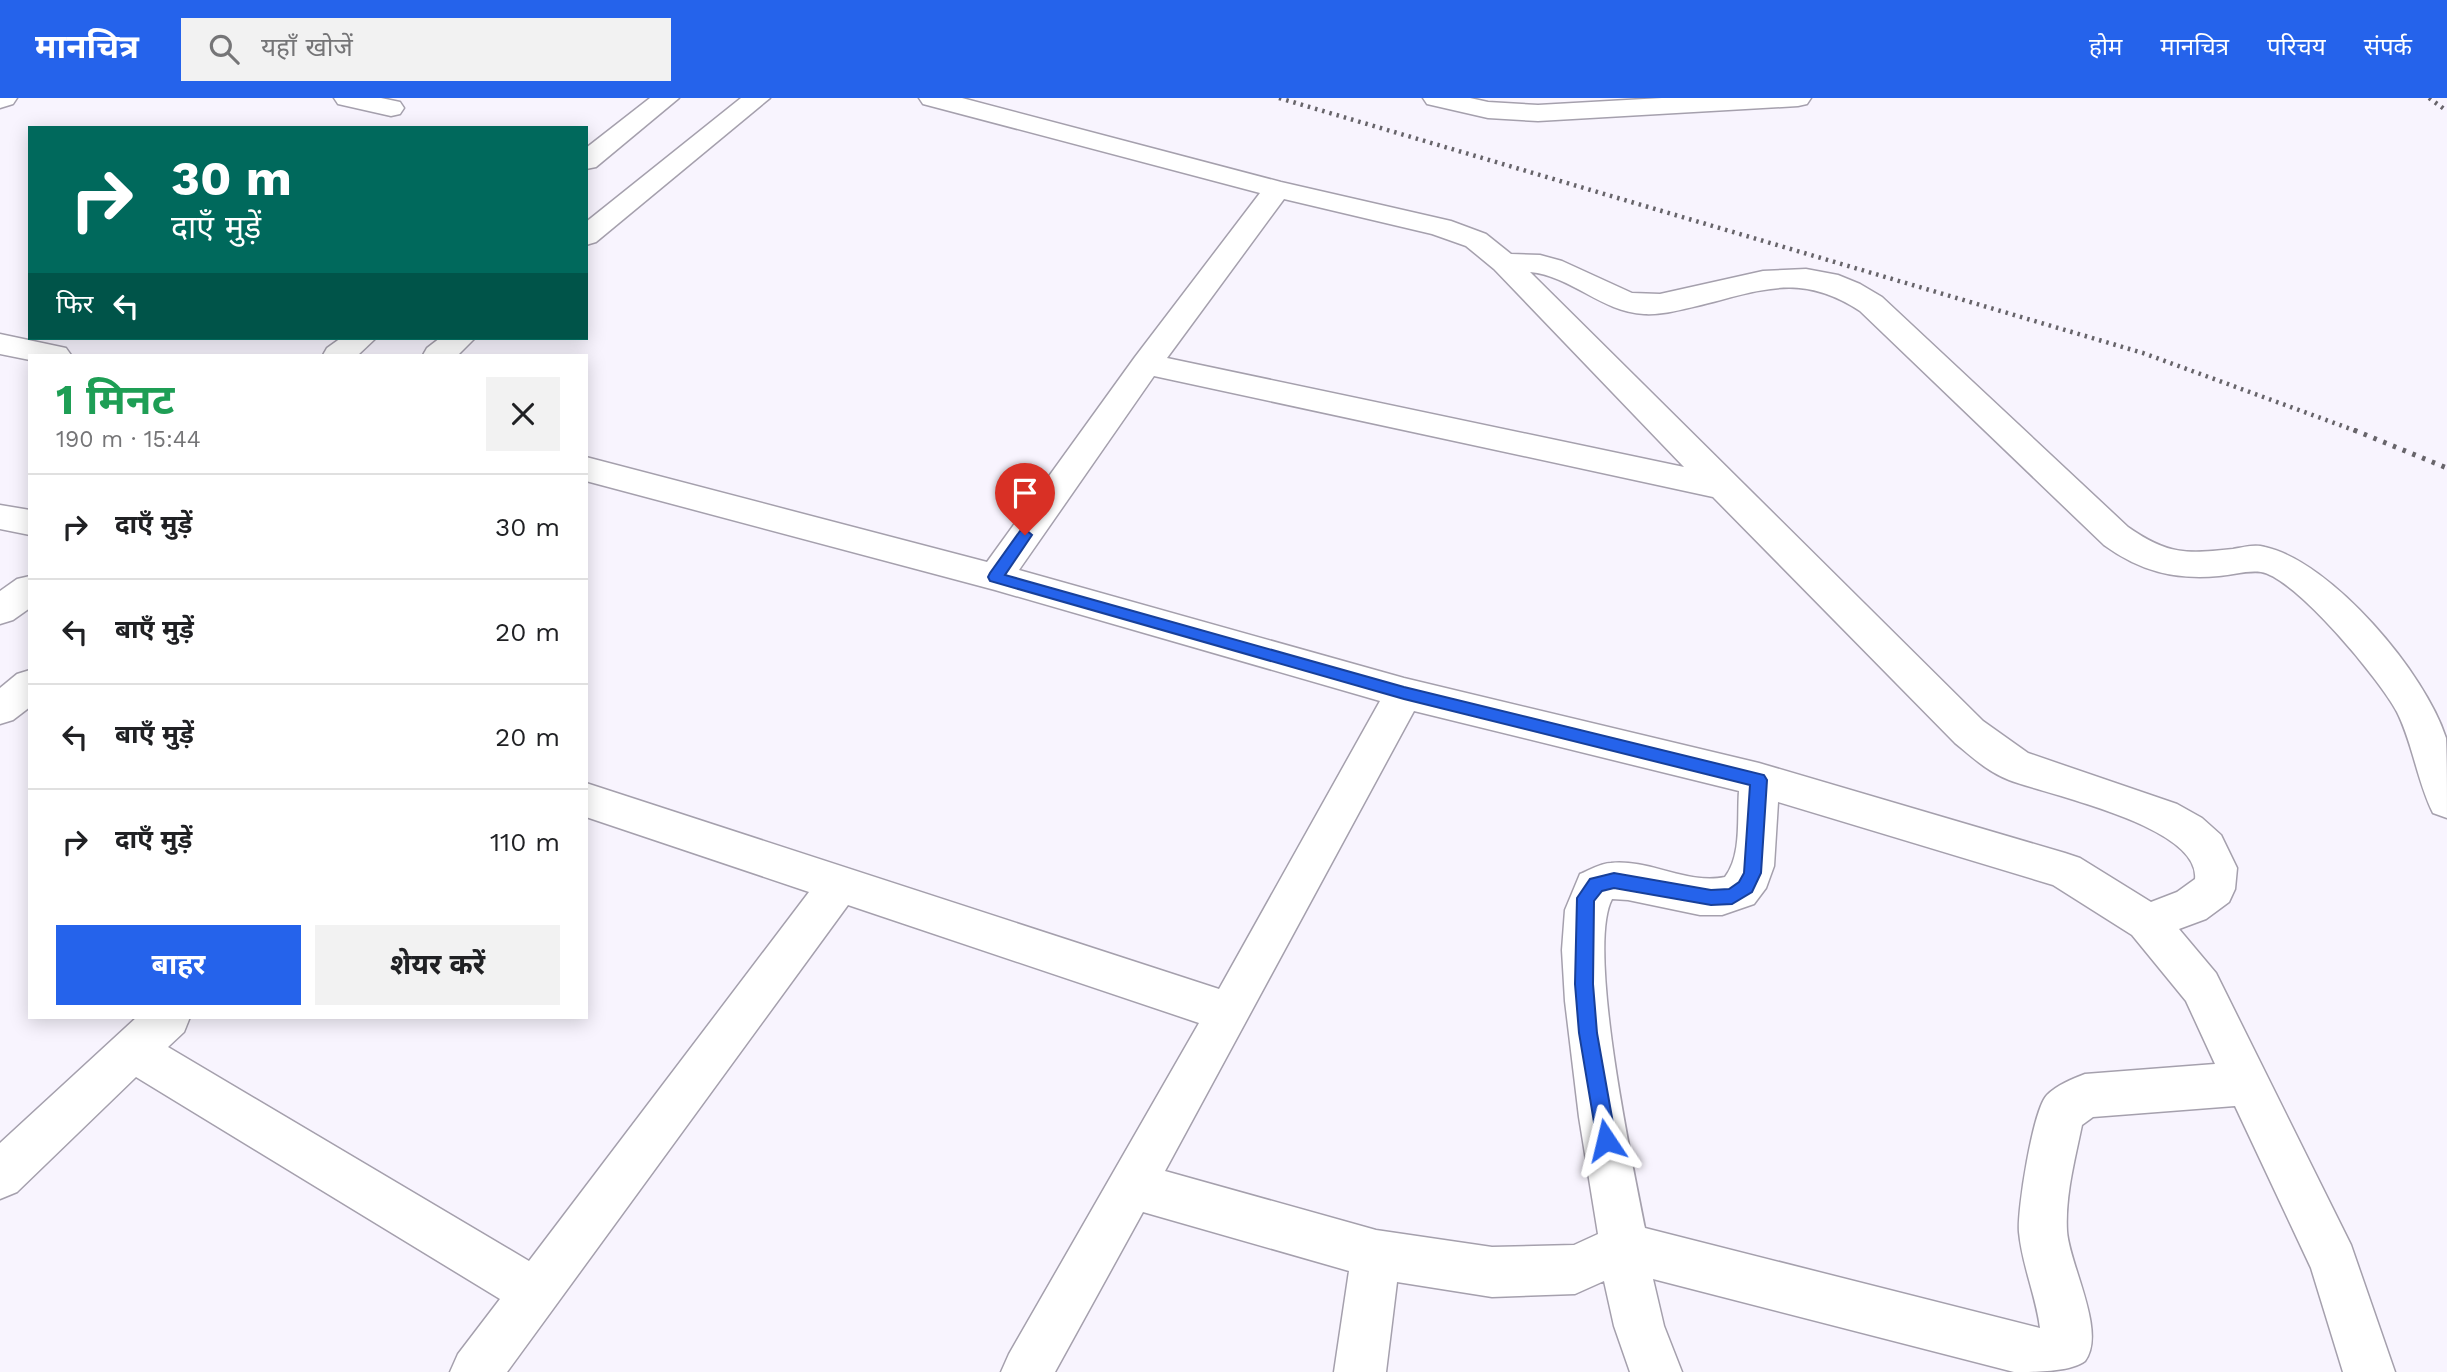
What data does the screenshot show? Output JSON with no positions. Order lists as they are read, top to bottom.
{
  "page": {
    "header": "मानचित्र",
    "search": "यहाँ खोजें",
    "nav": [
      "होम",
      "मानचित्र",
      "परिचय",
      "संपर्क"
    ],
    "turn": ["30 m", "दाएँ मुड़ें"],
    "then": "फिर",
    "heading": ["1 मिनट", "190 m · 15:44"],
    "list": [
      {
        "name": "दाएँ मुड़ें",
        "value": "30 m"
      },
      {
        "name": "बाएँ मुड़ें",
        "value": "20 m"
      },
      {
        "name": "बाएँ मुड़ें",
        "value": "20 m"
      },
      {
        "name": "दाएँ मुड़ें",
        "value": "110 m"
      }
    ],
    "buttons": ["बाहर", "शेयर करें"]
  }
}
